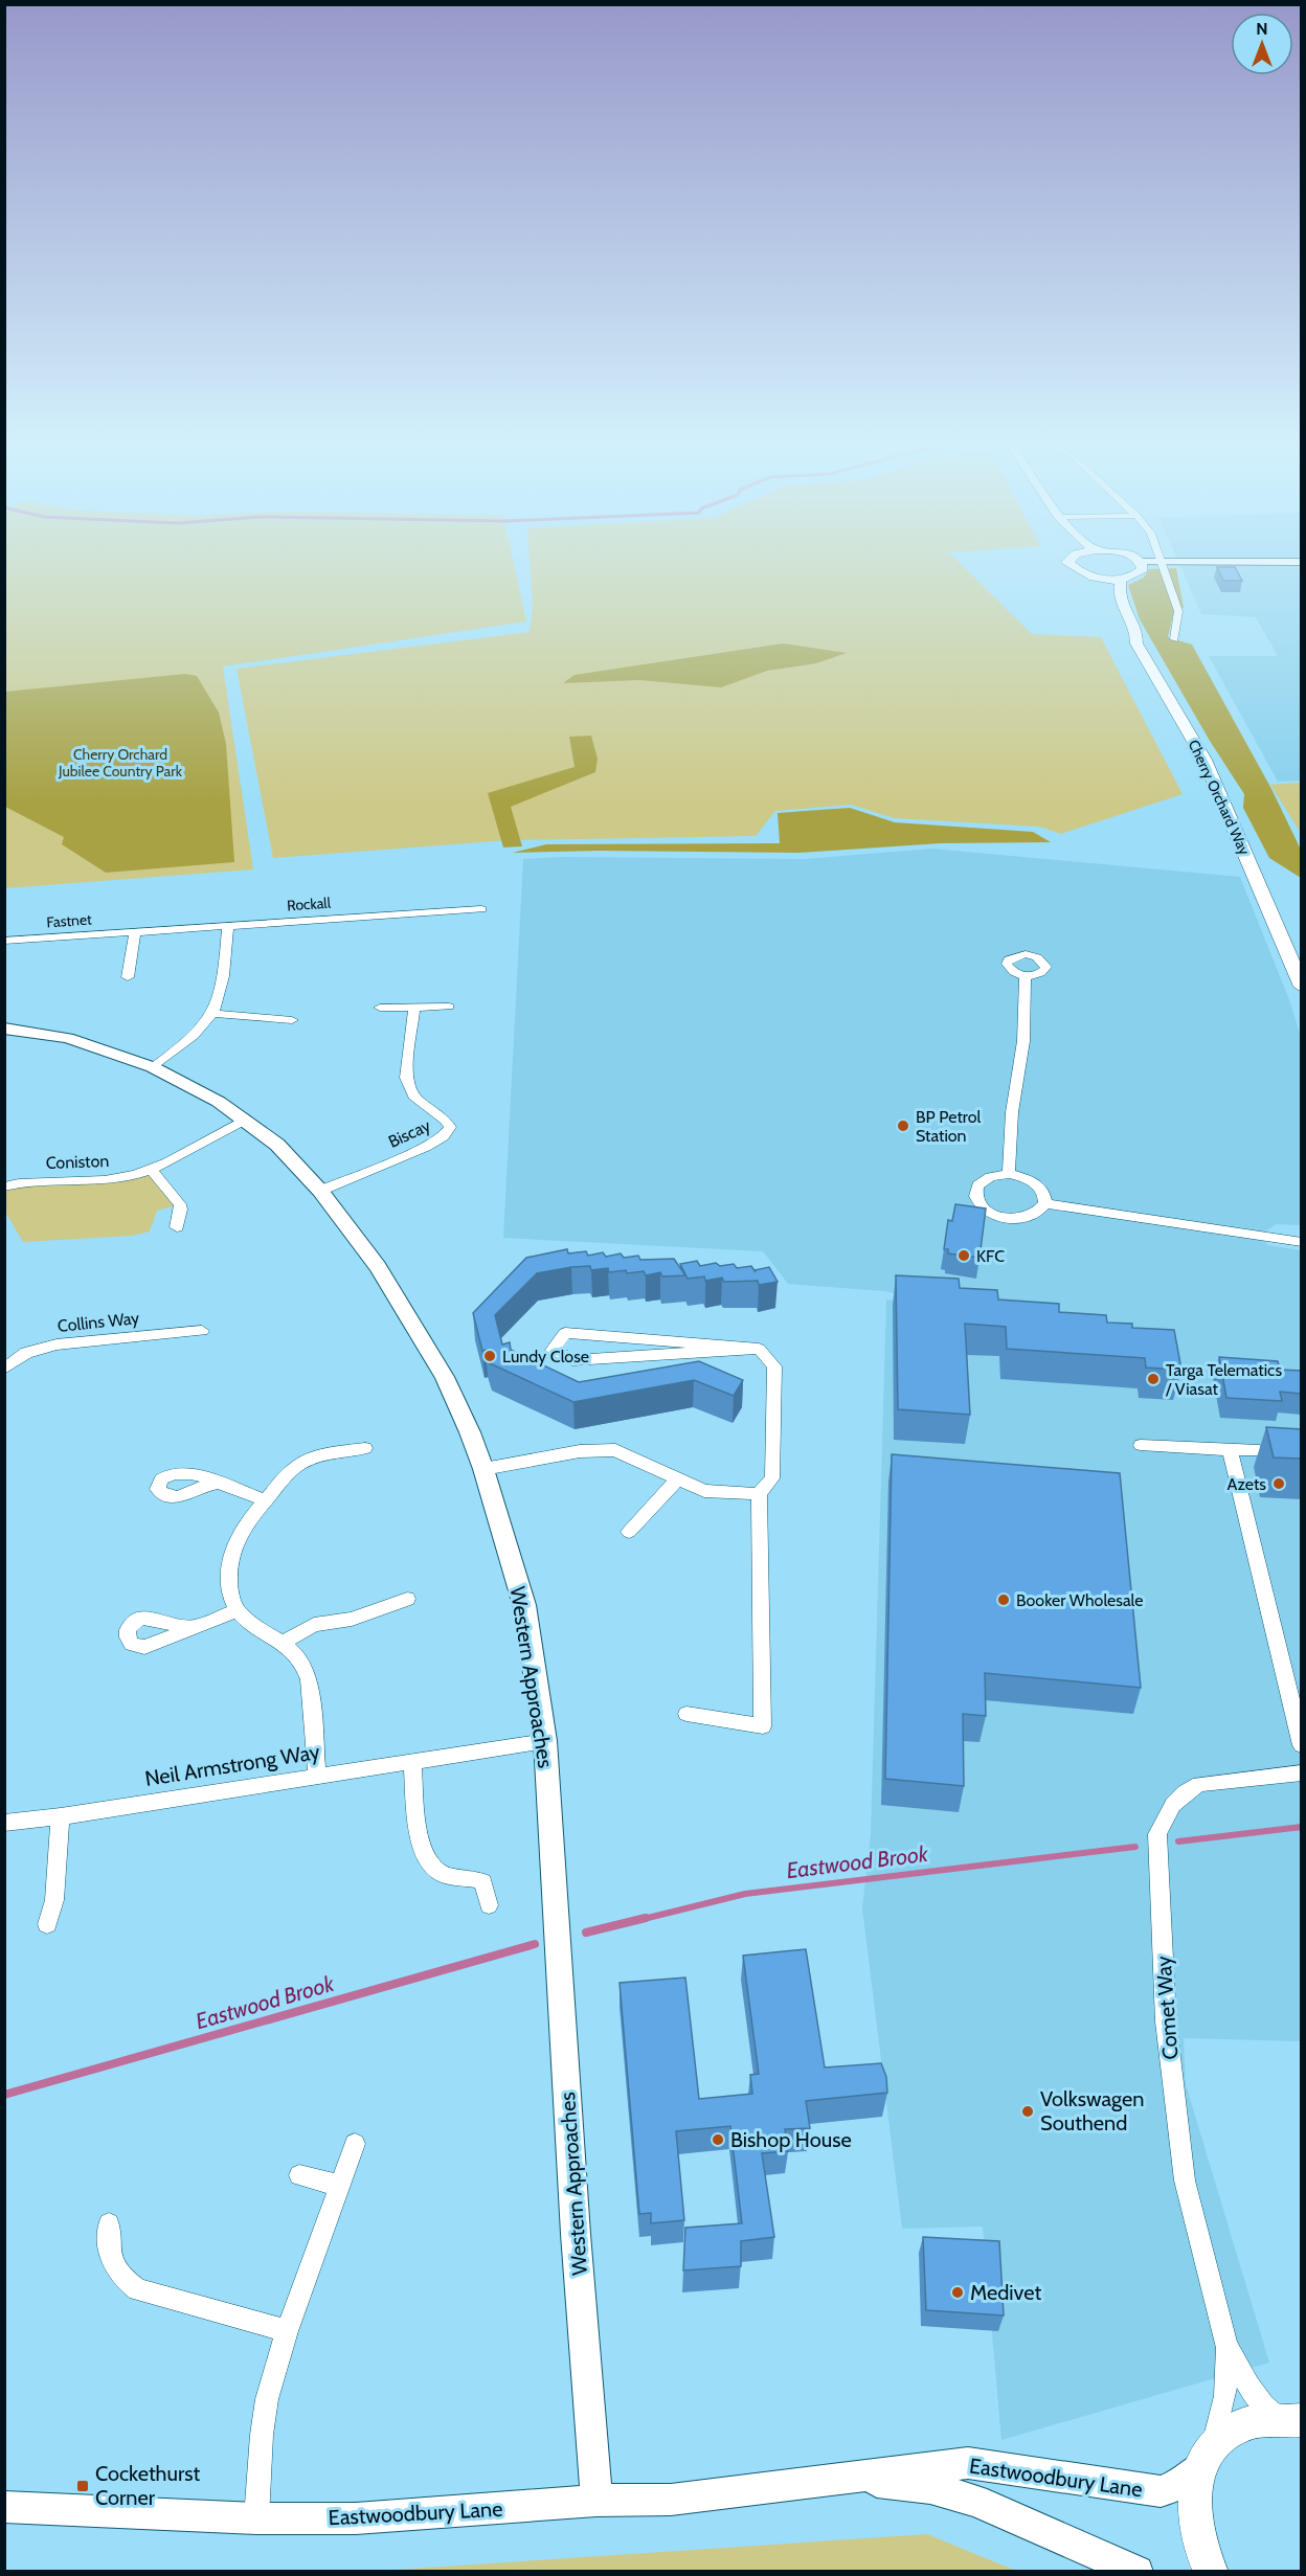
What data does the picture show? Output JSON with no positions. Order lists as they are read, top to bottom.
{
  "streets": {
    "main road": ["Cherry Orchard Way", "Eastwoodbury Lane"],
    "street": [
      "Rockall",
      "Fastnet",
      "Biscay",
      "Coniston",
      "Collins Way",
      "Western Approaches",
      "Neil Armstrong Way",
      "Comet Way"
    ]
  },
  "crossings": [
    ["Rockall", "Fastnet"],
    ["Biscay", "Western Approaches"],
    ["Coniston", "Western Approaches"],
    ["Western Approaches", "Neil Armstrong Way"],
    ["Western Approaches", "Eastwoodbury Lane"],
    ["Comet Way", "Eastwoodbury Lane"]
  ],
  "water": ["Eastwood Brook"],
  "parks": ["Cherry Orchard Jubilee Country Park"],
  "places": {
    "other": [
      "BP Petrol Station",
      "KFC",
      "Lundy Close",
      "Targa Telematics / Viasat",
      "Azets",
      "Booker Wholesale",
      "Volkswagen Southend",
      "Bishop House",
      "Medivet"
    ],
    "transit": ["Cockethurst Corner"]
  },
  "north": "top"
}
